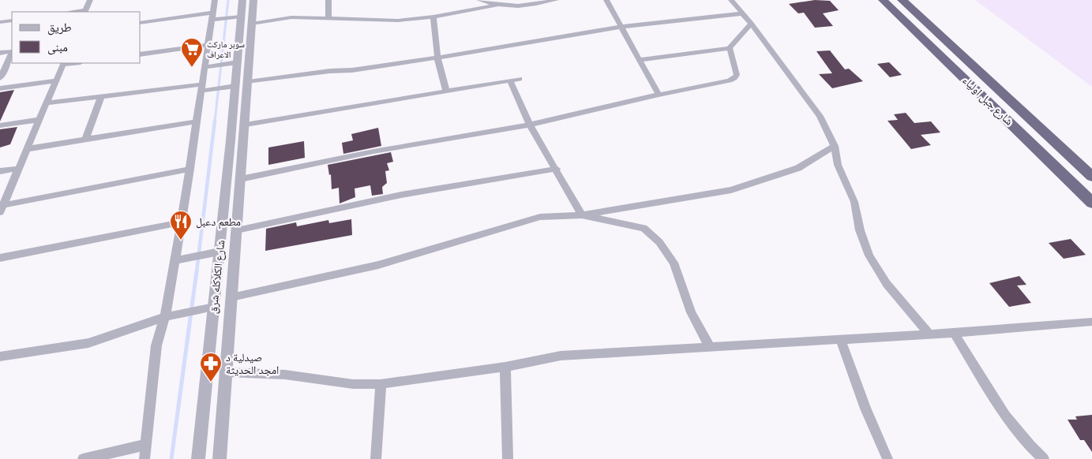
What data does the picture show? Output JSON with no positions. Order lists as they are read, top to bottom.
{
  "streets": {
    "highway": ["شارع جبل اولياء"],
    "street": ["شارع الكلاكله شرق"]
  },
  "places": {
    "supermarket": ["سوبر ماركت الاعراف"],
    "restaurant": ["مطعم دعبل"],
    "pharmacy": ["صيدلية د امجد الحديثة"]
  },
  "legend": ["طريق", "مبنى"]
}
